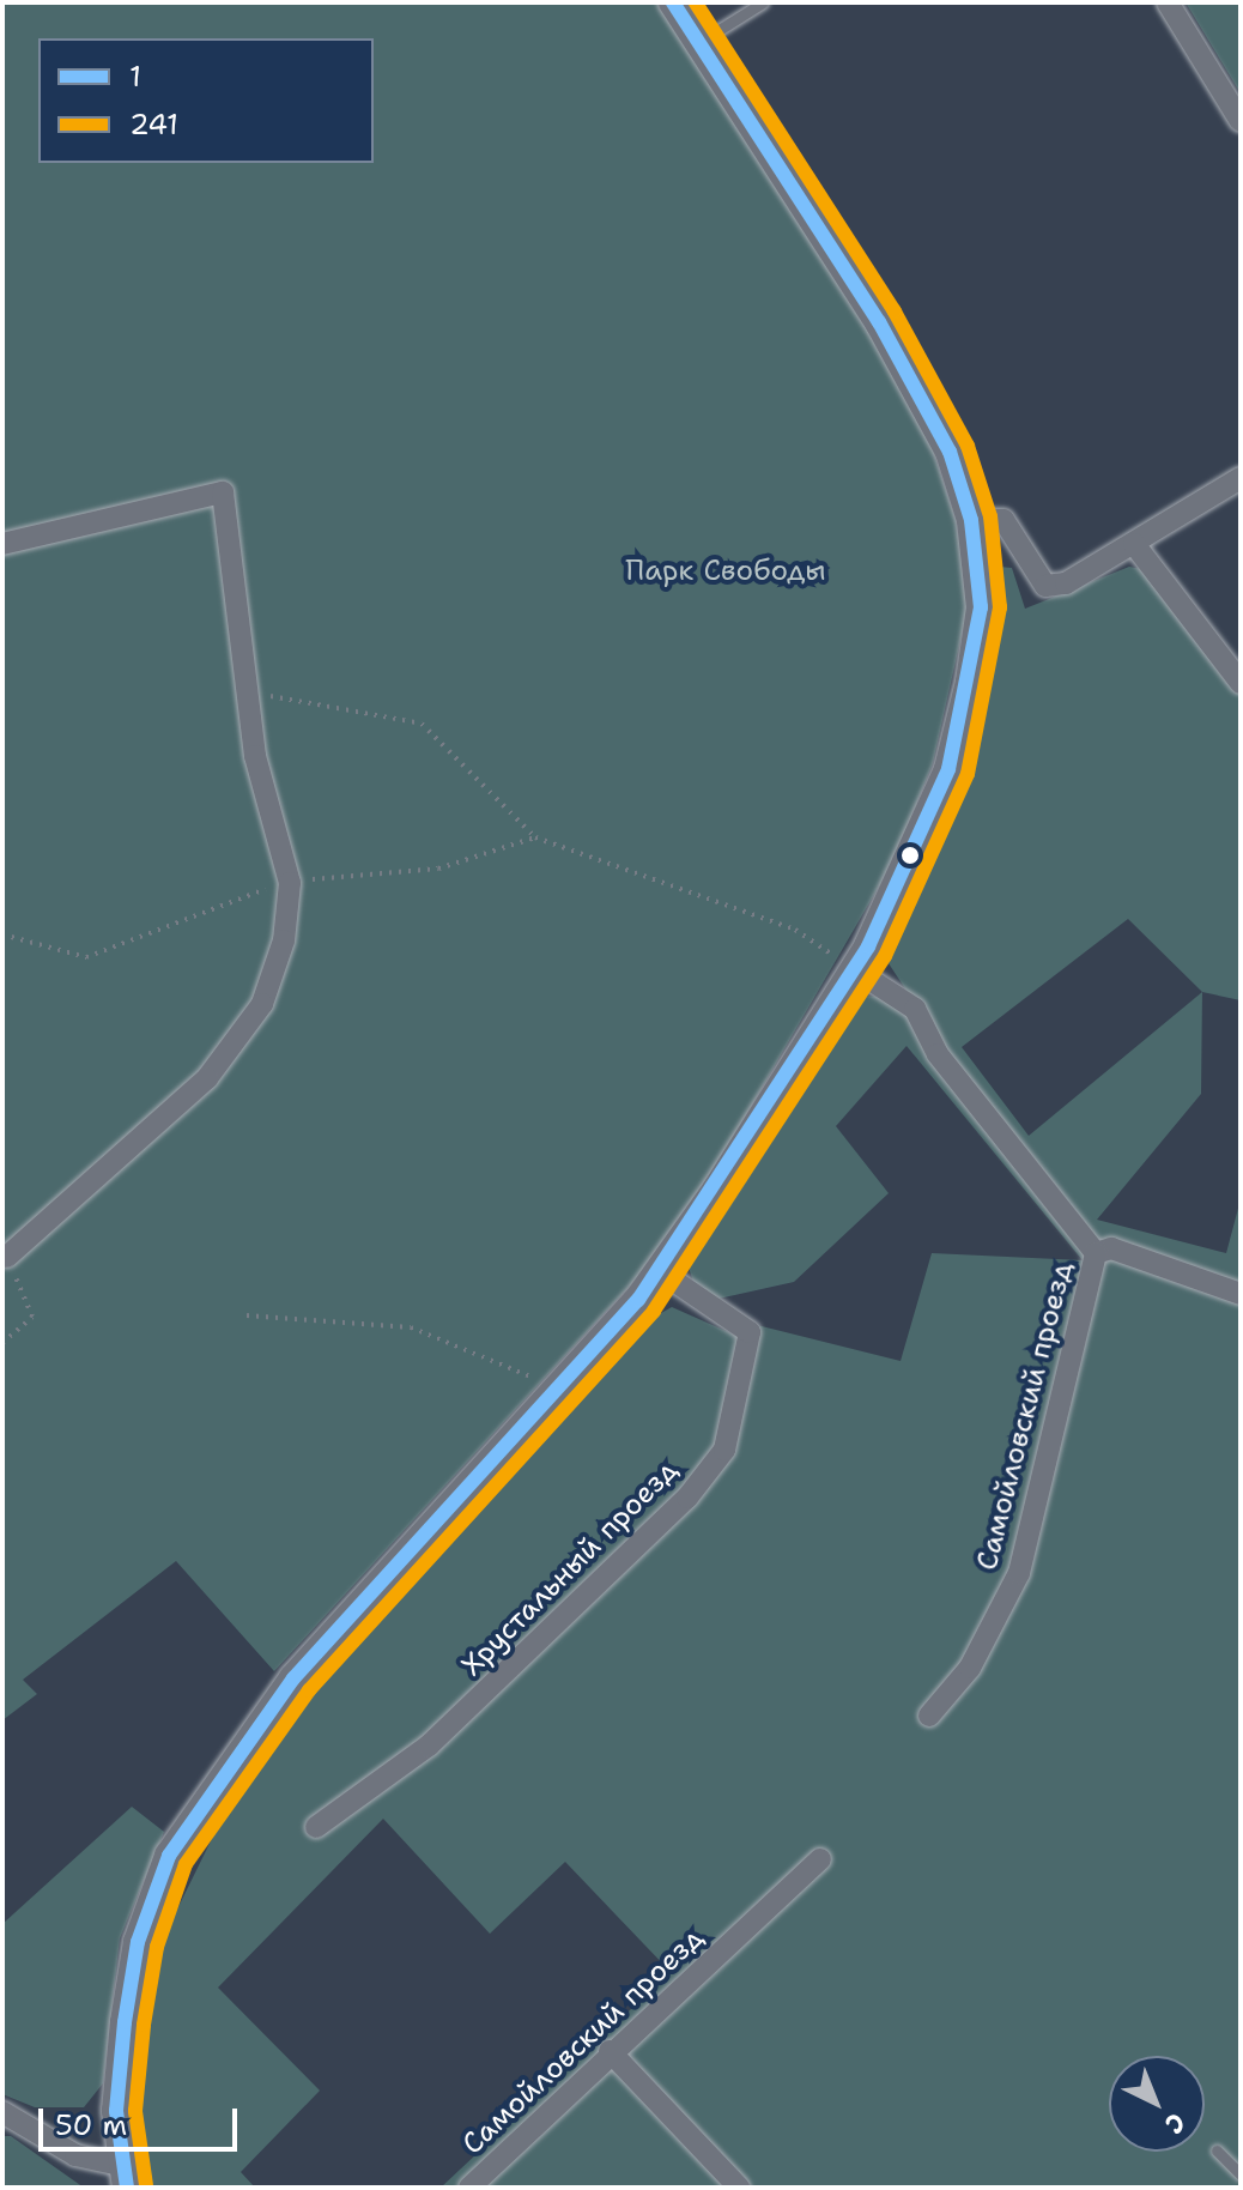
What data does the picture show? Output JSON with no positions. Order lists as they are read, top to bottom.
{
  "streets": {
    "street": ["Самойловский проезд", "Хрустальный проезд"]
  },
  "parks": ["Парк Свободы"],
  "lines": ["transit line 1", "transit line 241"],
  "legend": ["1", "241"],
  "scale_bar": "50 m",
  "north": "bottom right"
}
